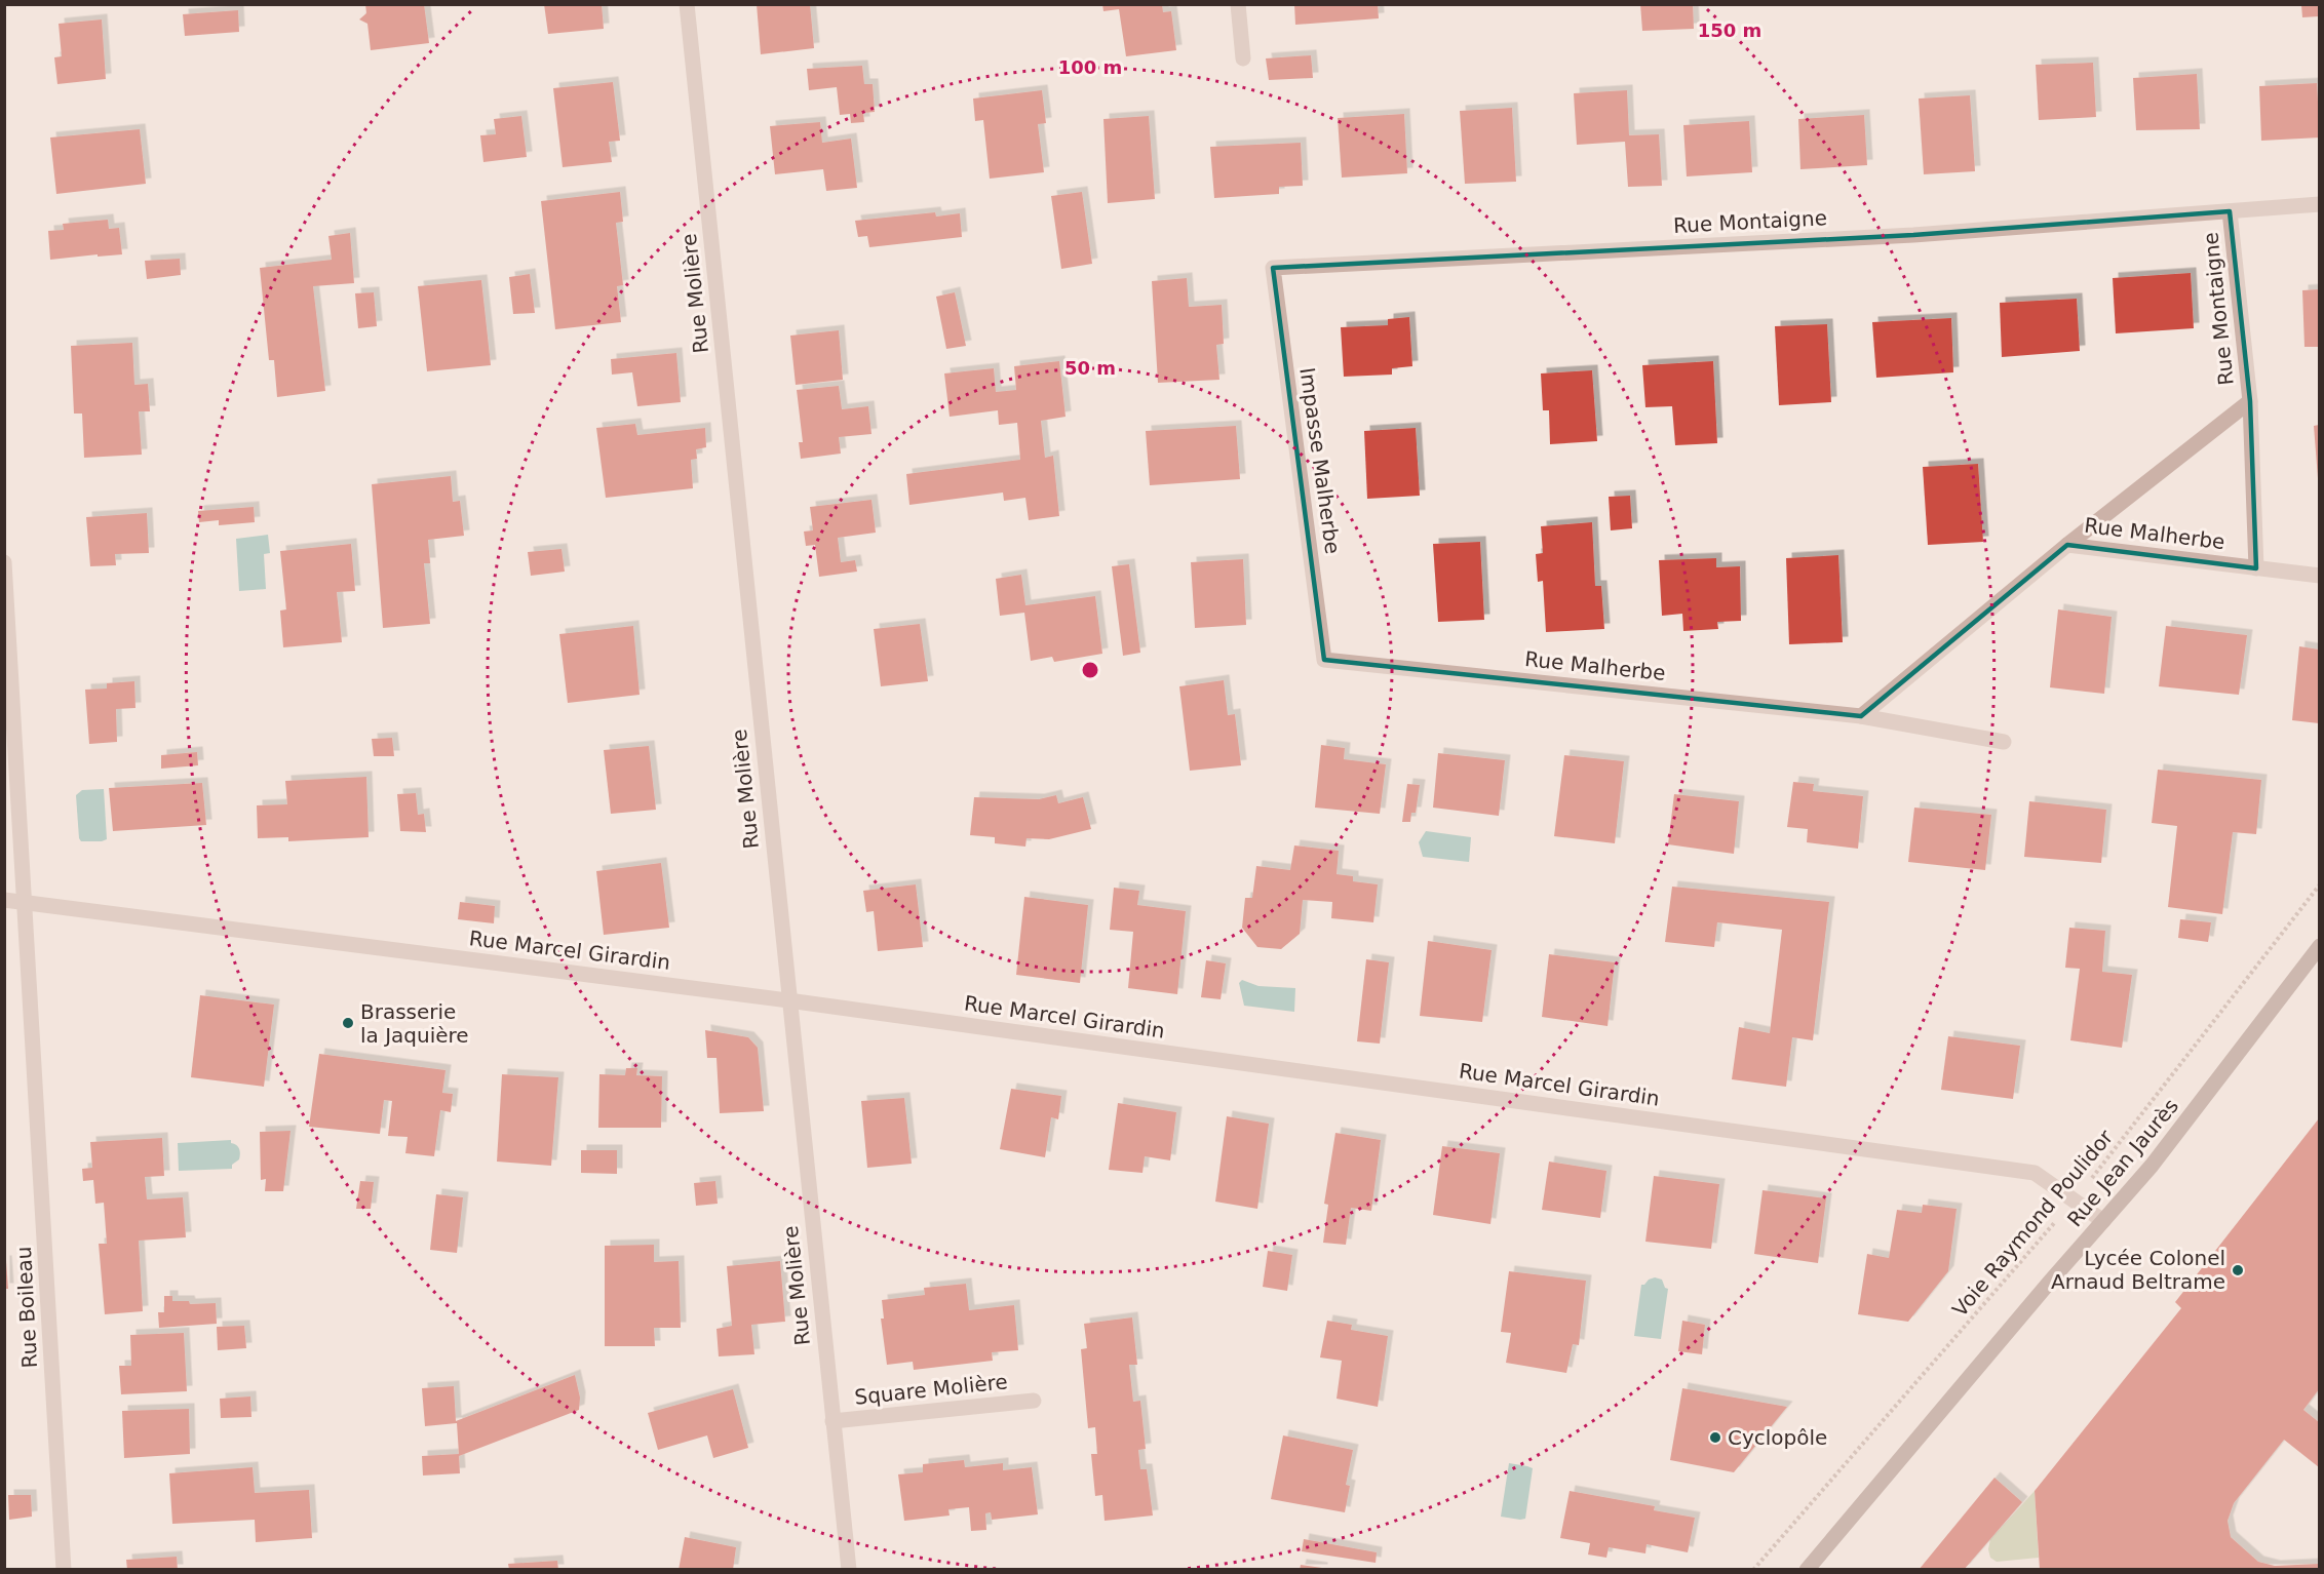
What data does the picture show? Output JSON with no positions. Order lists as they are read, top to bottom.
{
  "streets": {
    "main road": ["Rue Jean Jaurès"],
    "street": [
      "Rue Montaigne",
      "Rue Molière",
      "Impasse Malherbe",
      "Rue Malherbe",
      "Rue Marcel Girardin",
      "Rue Boileau",
      "Square Molière"
    ],
    "path": ["Voie Raymond Poulidor"]
  },
  "crossings": [
    ["Rue Montaigne", "Impasse Malherbe"],
    ["Rue Montaigne", "Rue Malherbe"],
    ["Rue Molière", "Rue Marcel Girardin"],
    ["Rue Molière", "Square Molière"],
    ["Impasse Malherbe", "Rue Malherbe"],
    ["Rue Marcel Girardin", "Rue Jean Jaurès"],
    ["Rue Marcel Girardin", "Voie Raymond Poulidor"],
    ["Rue Marcel Girardin", "Rue Boileau"]
  ],
  "places": ["Brasserie la Jaquière", "Lycée Colonel Arnaud Beltrame", "Cyclopôle"],
  "rings": ["150 m", "100 m", "50 m"]
}
